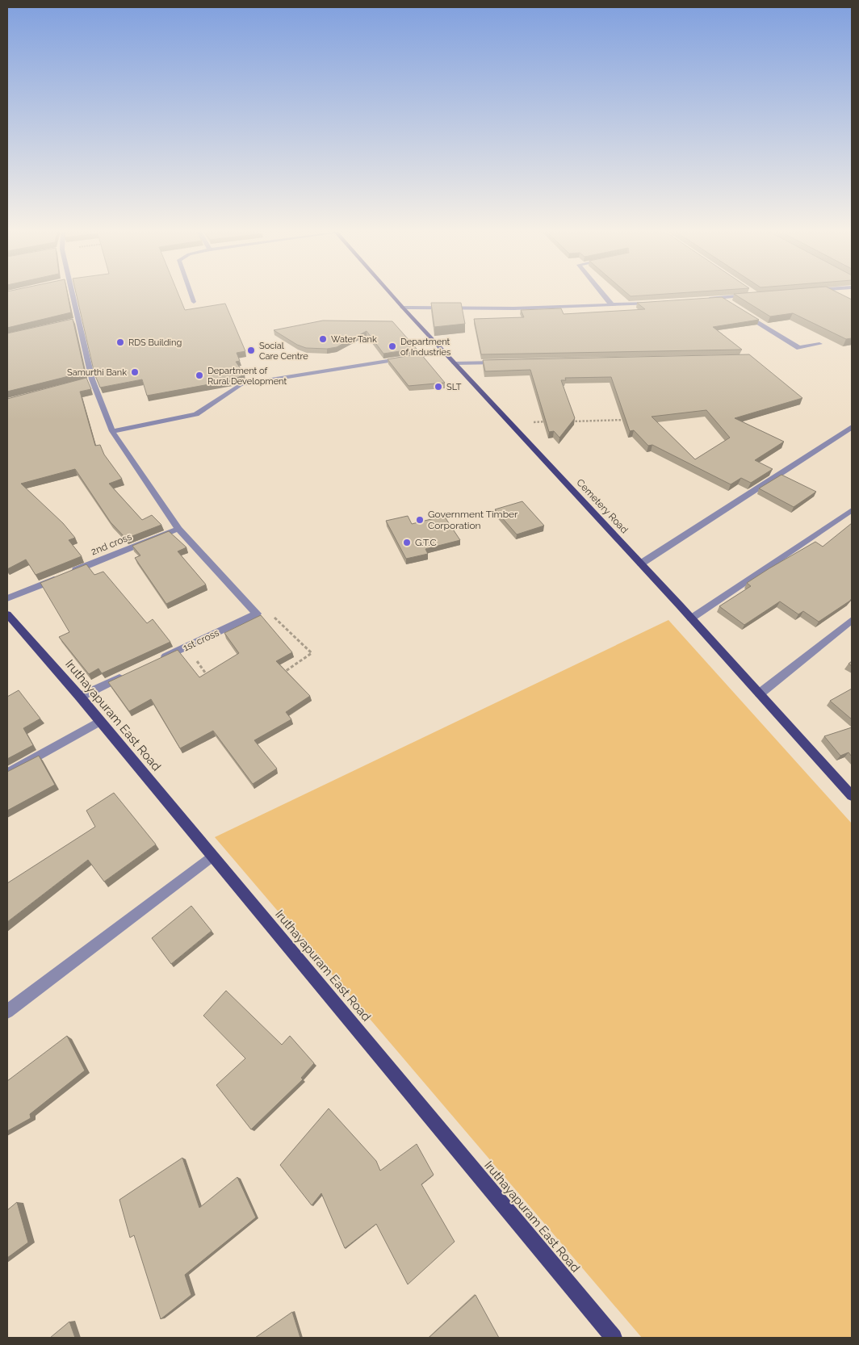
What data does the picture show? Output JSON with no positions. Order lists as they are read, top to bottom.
{
  "streets": {
    "main road": ["Cemetery Road", "Iruthayapuram East Road"],
    "street": ["2nd cross", "1st cross"]
  },
  "places": [
    "Water Tank",
    "RDS Building",
    "Department of Industries",
    "Social Care Centre",
    "Samurthi Bank",
    "Department of Rural Development",
    "SLT",
    "Government Timber Corporation",
    "G.T.C"
  ]
}
